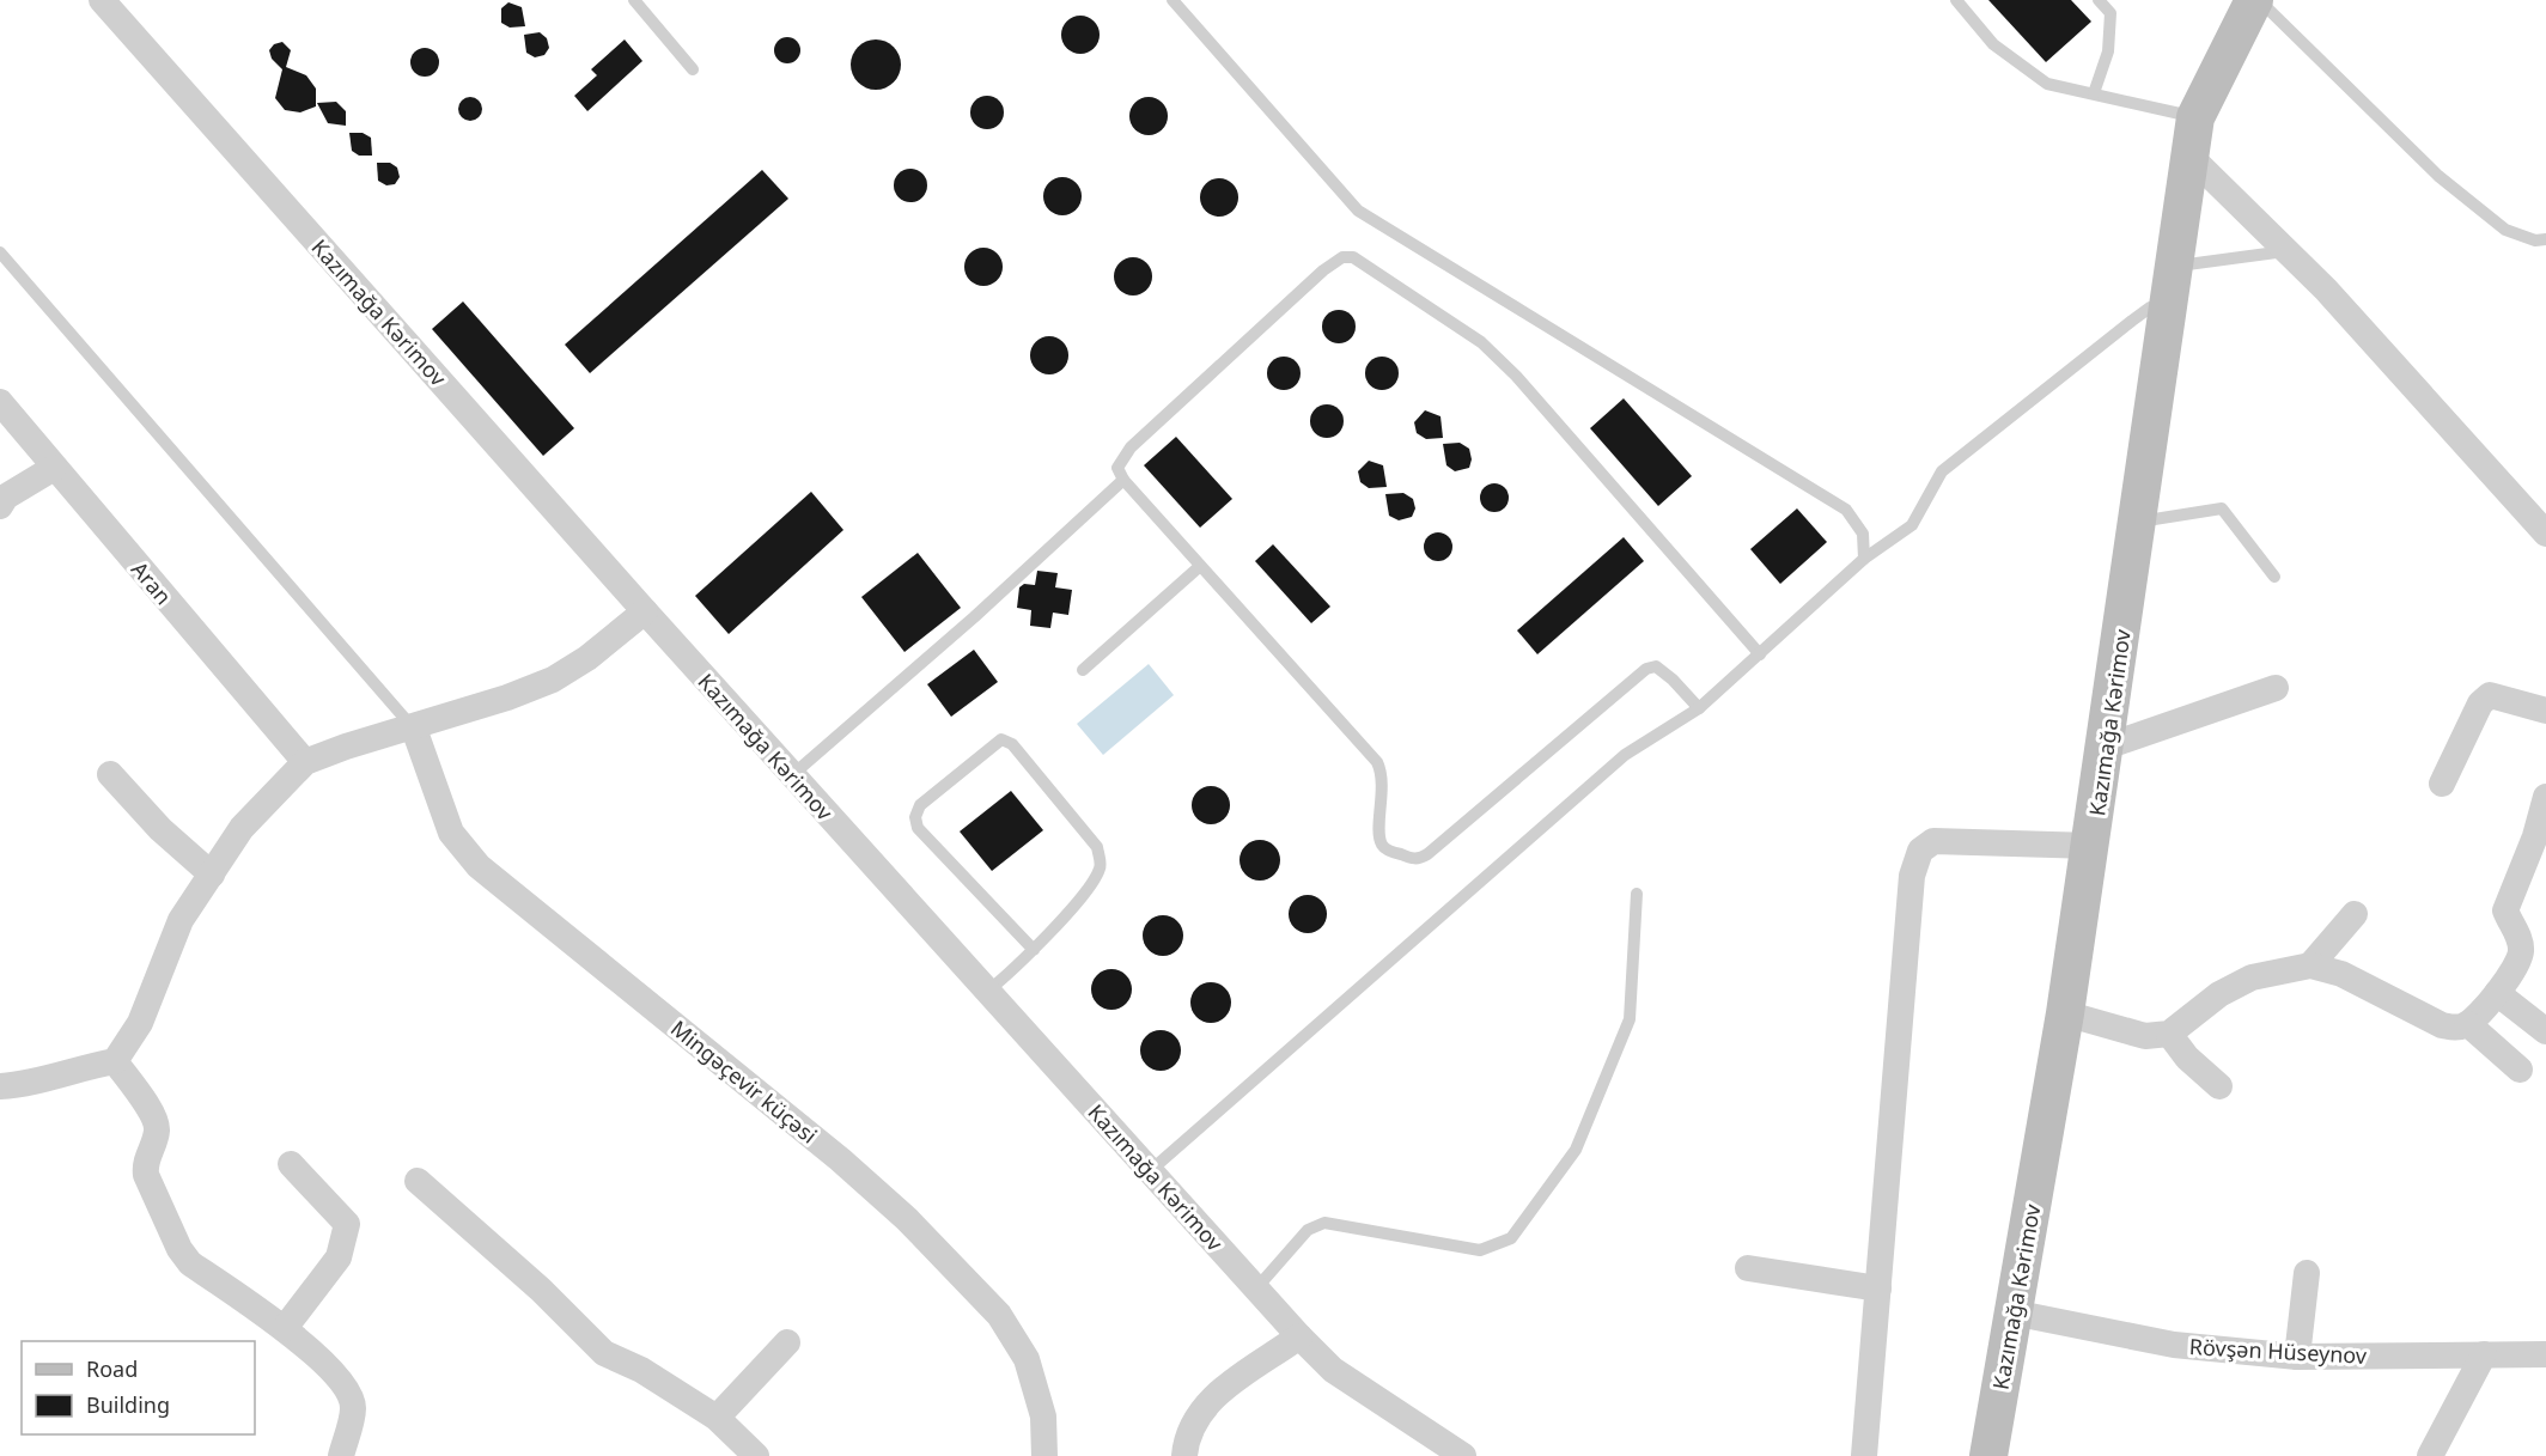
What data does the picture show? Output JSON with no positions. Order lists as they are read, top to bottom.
{
  "streets": {
    "street": [
      "Kazımağa Kərimov",
      "Aran",
      "Mingəçevir küçəsi",
      "Rövşən Hüseynov"
    ]
  },
  "crossings": [
    ["Kazımağa Kərimov", "Rövşən Hüseynov"]
  ],
  "legend": ["Road", "Building"]
}
